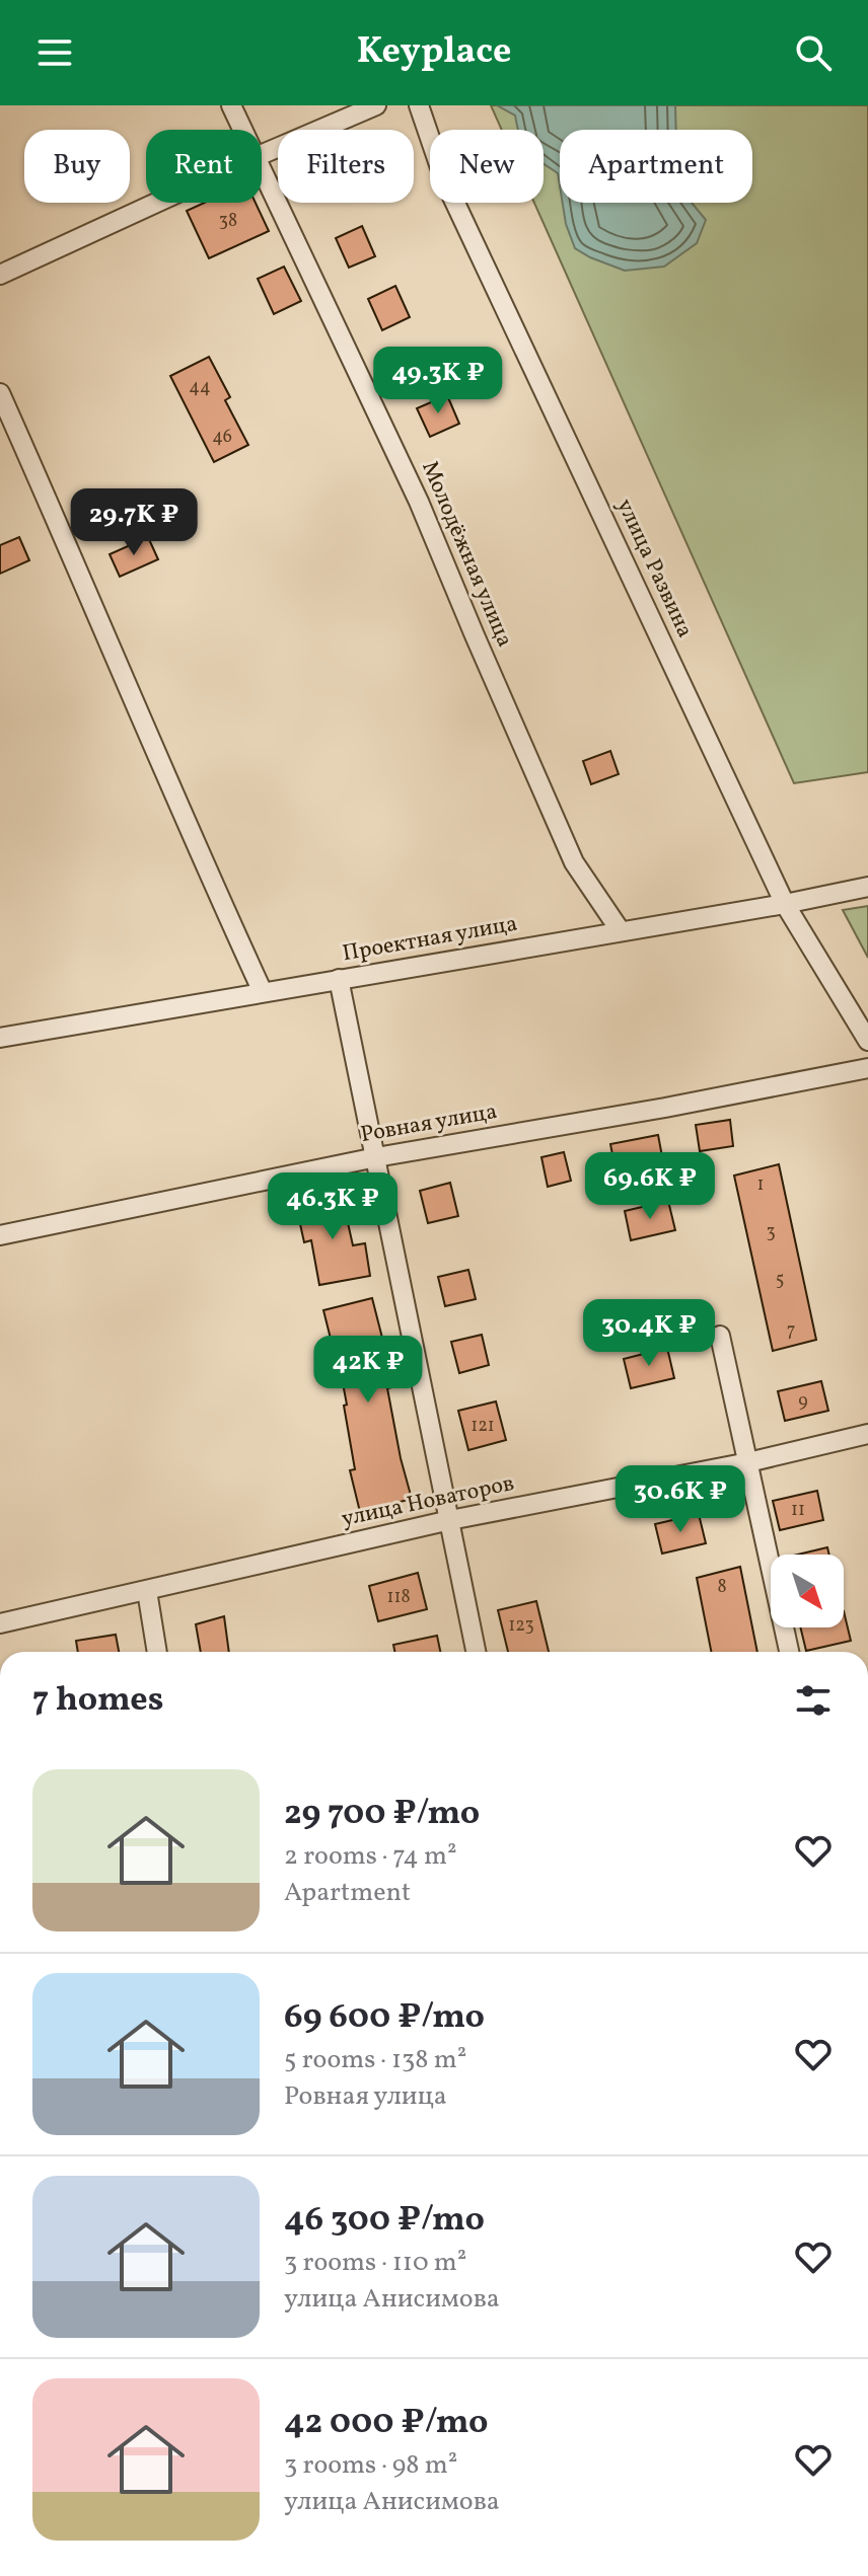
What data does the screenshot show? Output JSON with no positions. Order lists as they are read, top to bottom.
{
  "streets": {
    "street": [
      "Молодёжная улица",
      "улица Развина",
      "Проектная улица",
      "Ровная улица",
      "улица Новаторов"
    ]
  },
  "crossings": [
    ["Молодёжная улица", "Проектная улица"],
    ["улица Развина", "Проектная улица"]
  ],
  "house_numbers": [
    "38",
    "44",
    "46",
    "1",
    "3",
    "5",
    "7",
    "9",
    "121",
    "11",
    "8",
    "118",
    "123"
  ],
  "north": "bottom right",
  "page": {
    "header": "Keyplace",
    "chip": [
      "Buy",
      "Rent",
      "Filters",
      "New",
      "Apartment"
    ],
    "price": [
      "49.3K ₽",
      "29.7K ₽",
      "69.6K ₽",
      "46.3K ₽",
      "30.4K ₽",
      "42K ₽",
      "30.6K ₽"
    ],
    "heading": "7 homes",
    "list": [
      {
        "name": "29 700 ₽/mo",
        "note": "2 rooms · 74 m² · Apartment"
      },
      {
        "name": "69 600 ₽/mo",
        "note": "5 rooms · 138 m² · Ровная улица"
      },
      {
        "name": "46 300 ₽/mo",
        "note": "3 rooms · 110 m² · улица Анисимова"
      },
      {
        "name": "42 000 ₽/mo",
        "note": "3 rooms · 98 m² · улица Анисимова"
      }
    ]
  }
}
